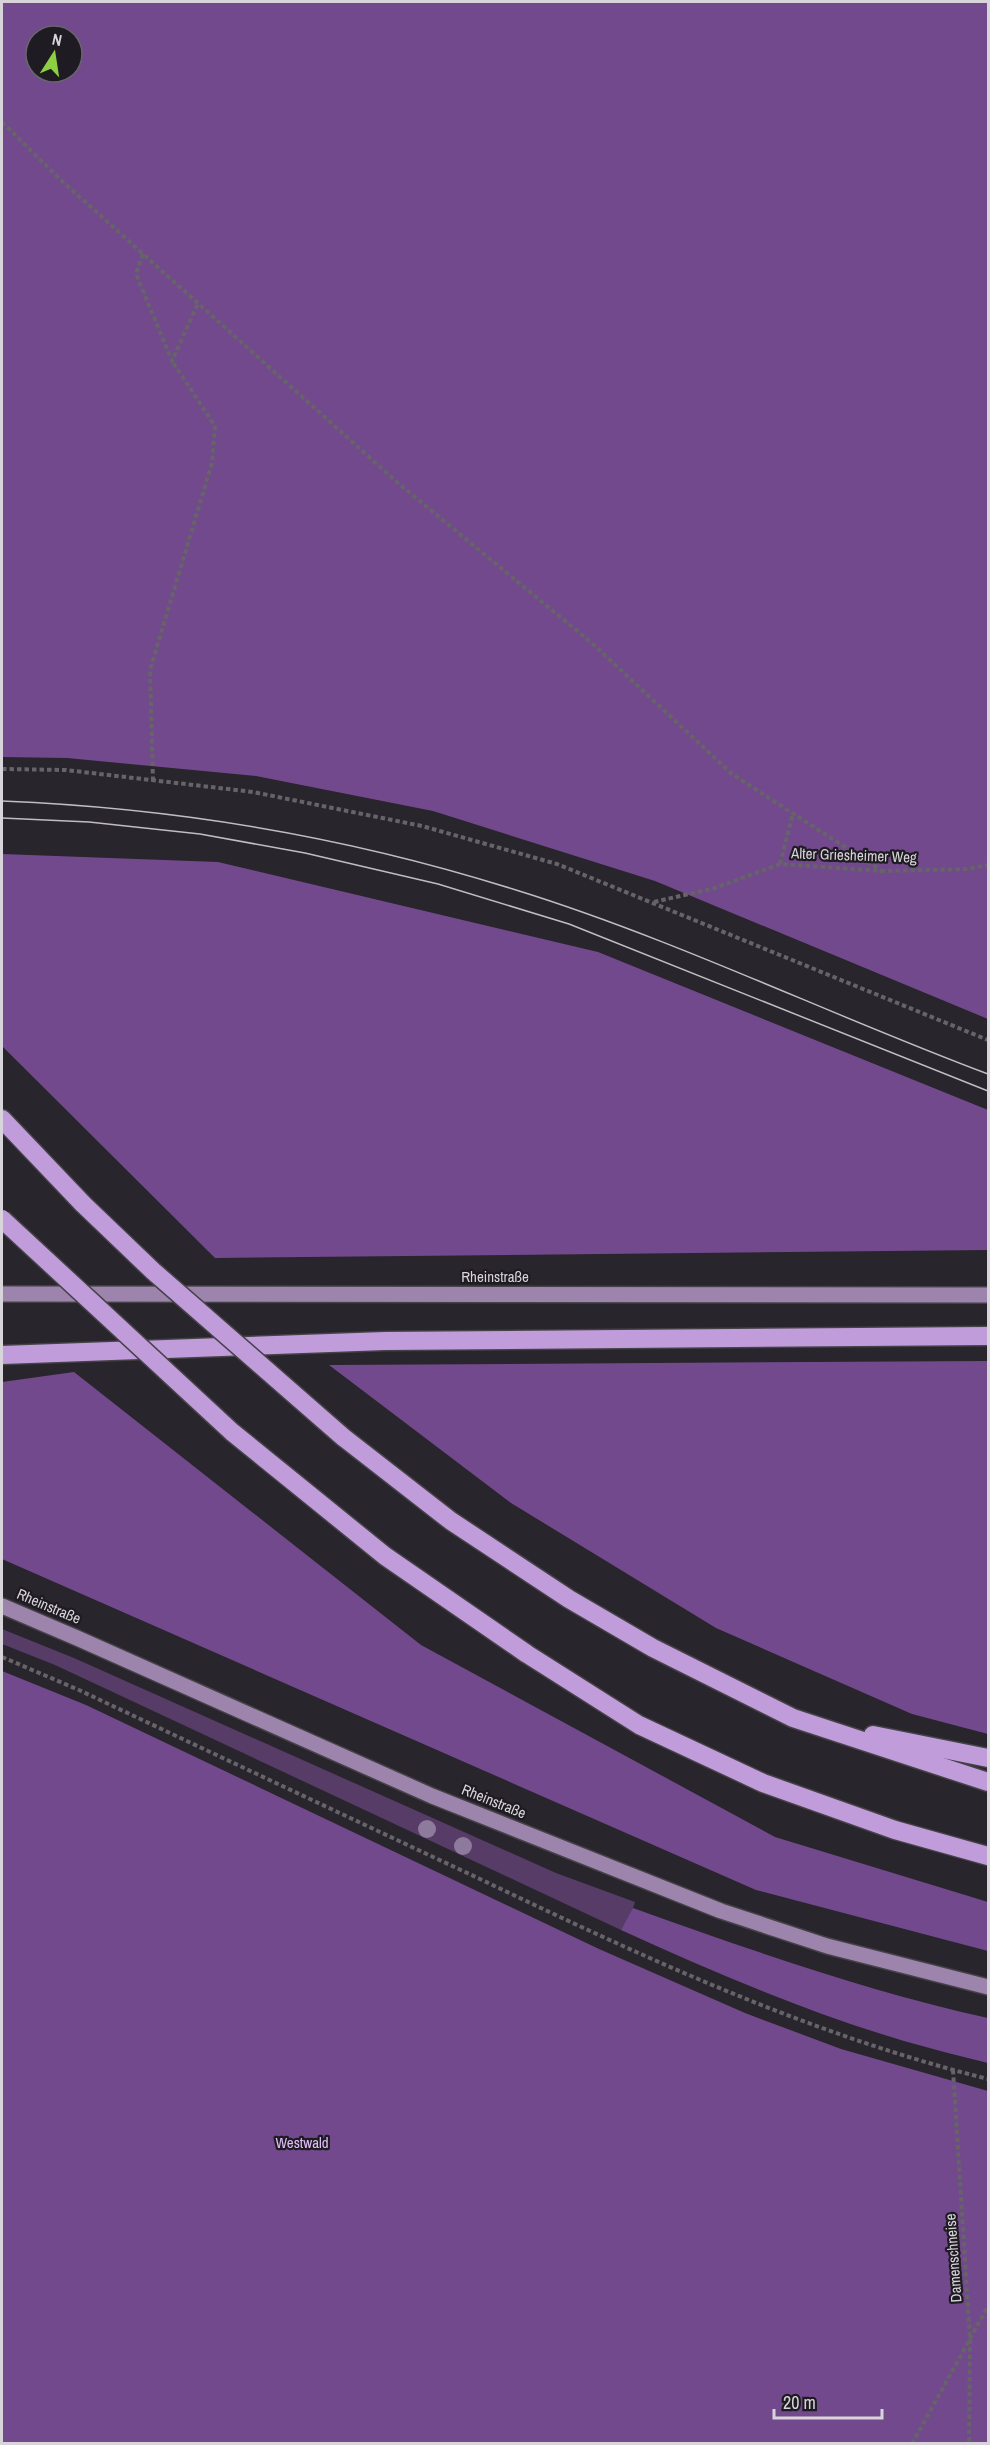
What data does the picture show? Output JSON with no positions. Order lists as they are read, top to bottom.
{
  "streets": {
    "main road": ["Rheinstraße"],
    "path": ["Alter Griesheimer Weg", "Damenschneise"]
  },
  "parks": ["Westwald"],
  "scale_bar": "20 m",
  "north": "top"
}
